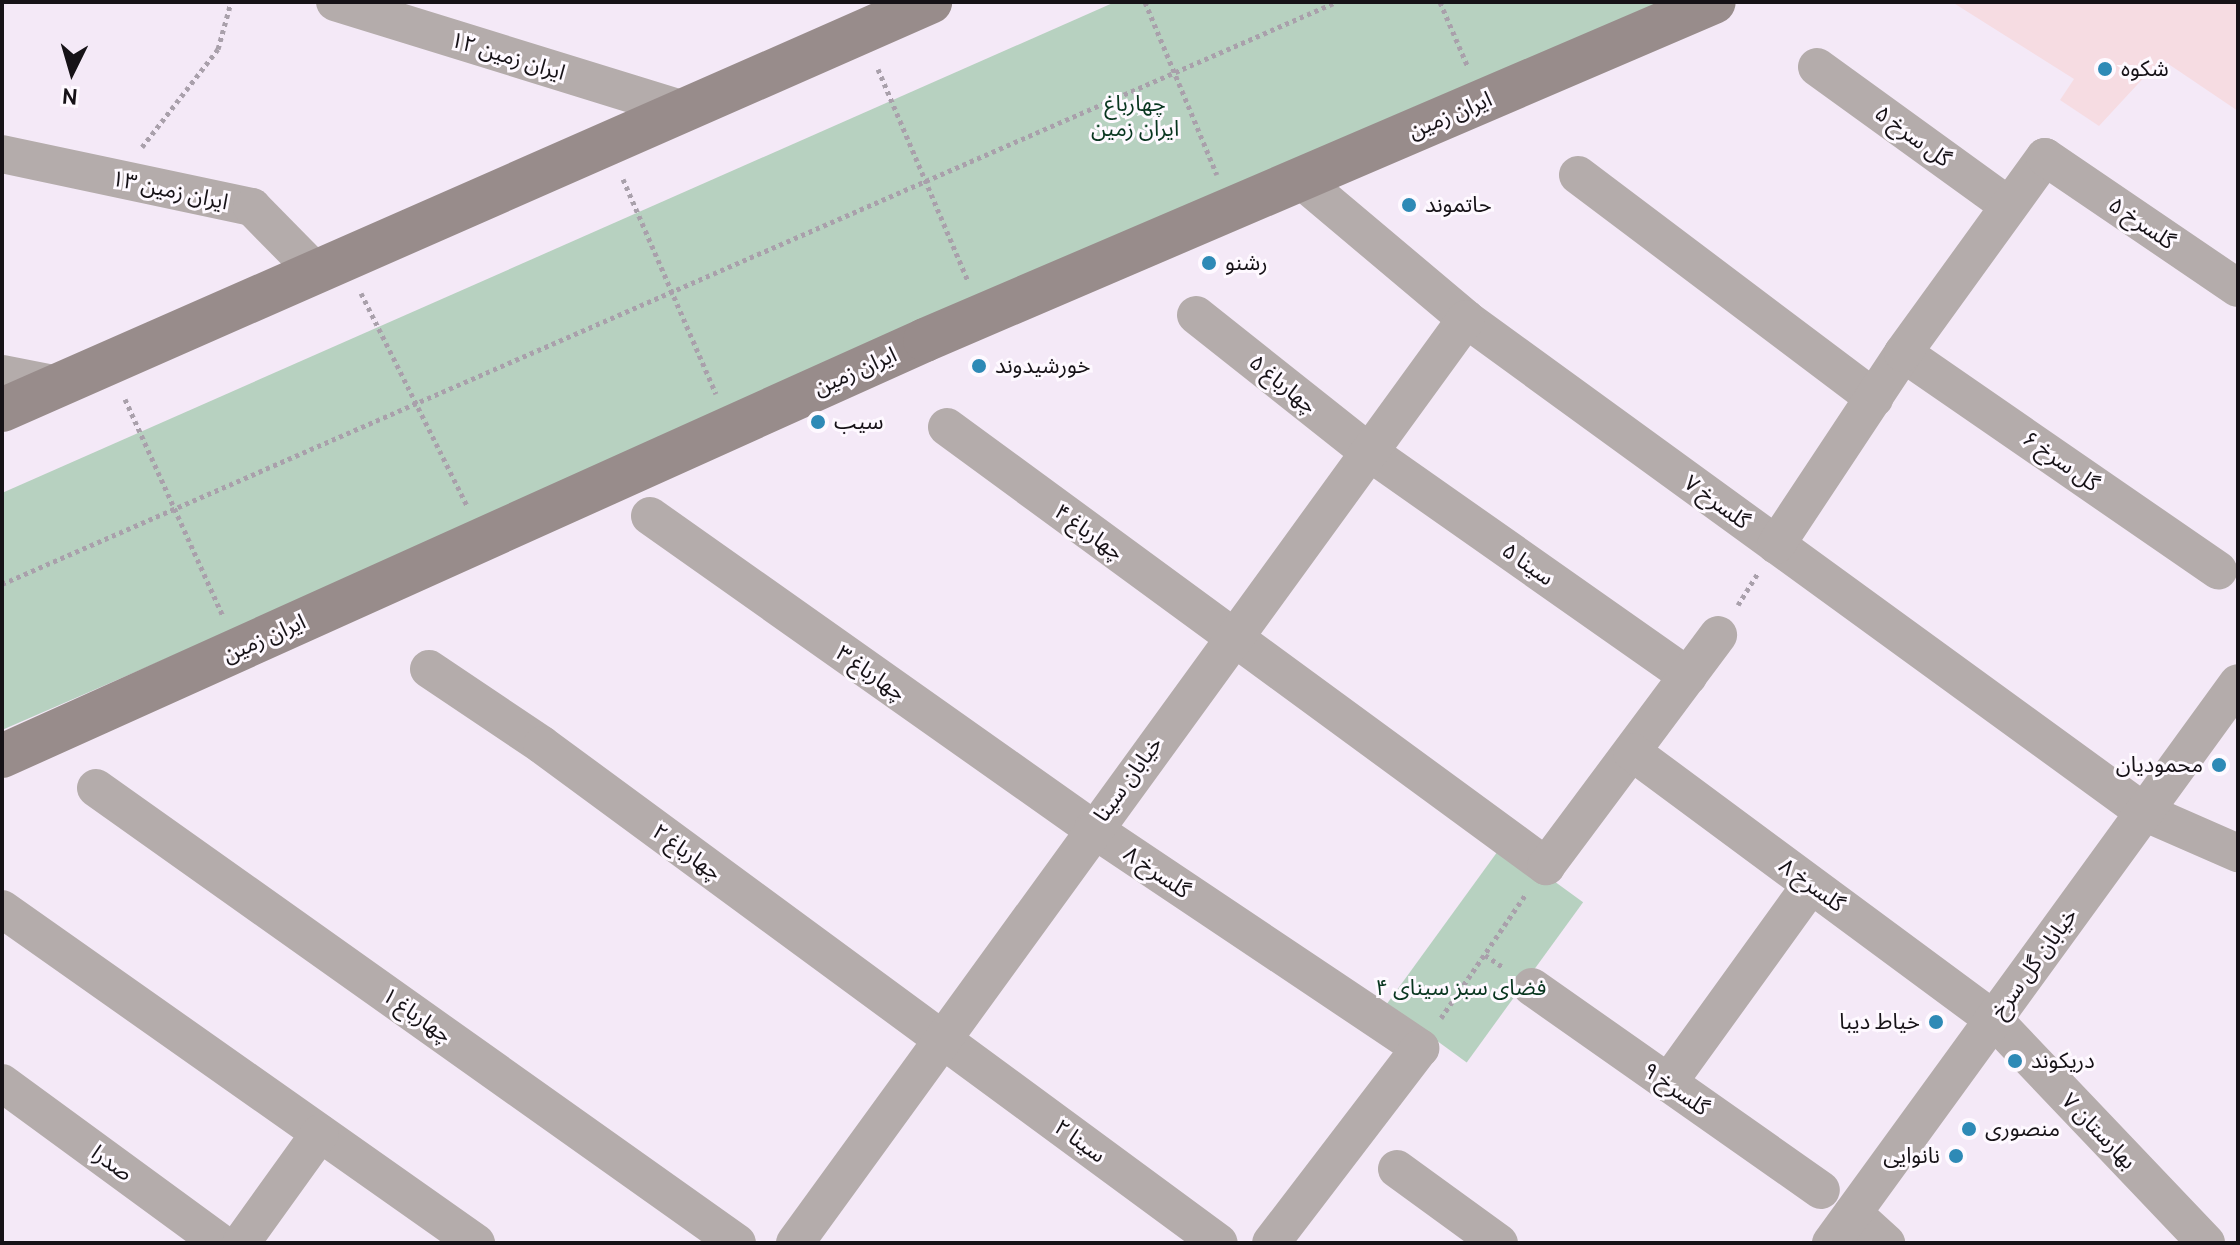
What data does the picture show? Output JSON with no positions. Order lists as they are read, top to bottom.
{
  "streets": {
    "main road": ["ایران زمین"],
    "street": [
      "ایران زمین ۱۲",
      "گل سرخ ۵",
      "ایران زمین ۱۳",
      "گلسرخ ۵",
      "چهارباغ ۵",
      "گل سرخ ۶",
      "گلسرخ ۷",
      "چهارباغ ۴",
      "سینا ۵",
      "چهارباغ ۳",
      "خیابان سینا",
      "چهارباغ ۲",
      "گلسرخ ۸",
      "خیابان گل سرخ",
      "چهارباغ ۱",
      "گلسرخ ۹",
      "بهارستان ۷",
      "سینا ۲",
      "صدرا"
    ]
  },
  "crossings": [
    ["ایران زمین", "گلسرخ ۷"],
    ["گل سرخ ۵", "گلسرخ ۵"],
    ["چهارباغ ۵", "سینا ۵"],
    ["چهارباغ ۵", "خیابان سینا"],
    ["گلسرخ ۷", "خیابان سینا"],
    ["گلسرخ ۷", "خیابان گل سرخ"],
    ["چهارباغ ۴", "خیابان سینا"],
    ["سینا ۵", "خیابان سینا"],
    ["چهارباغ ۳", "خیابان سینا"],
    ["چهارباغ ۳", "گلسرخ ۸"],
    ["خیابان سینا", "چهارباغ ۲"],
    ["خیابان سینا", "گلسرخ ۸"],
    ["خیابان سینا", "سینا ۲"],
    ["چهارباغ ۲", "سینا ۲"],
    ["گلسرخ ۸", "خیابان گل سرخ"],
    ["گلسرخ ۸", "بهارستان ۷"],
    ["خیابان گل سرخ", "بهارستان ۷"]
  ],
  "parks": ["چهارباغ ایران زمین", "فضای سبز سینای ۴"],
  "places": [
    "شکوه",
    "حاتموند",
    "رشنو",
    "خورشیدوند",
    "سیب",
    "محمودیان",
    "خیاط دیبا",
    "دریکوند",
    "منصوری",
    "نانوایی"
  ],
  "north": "bottom"
}
